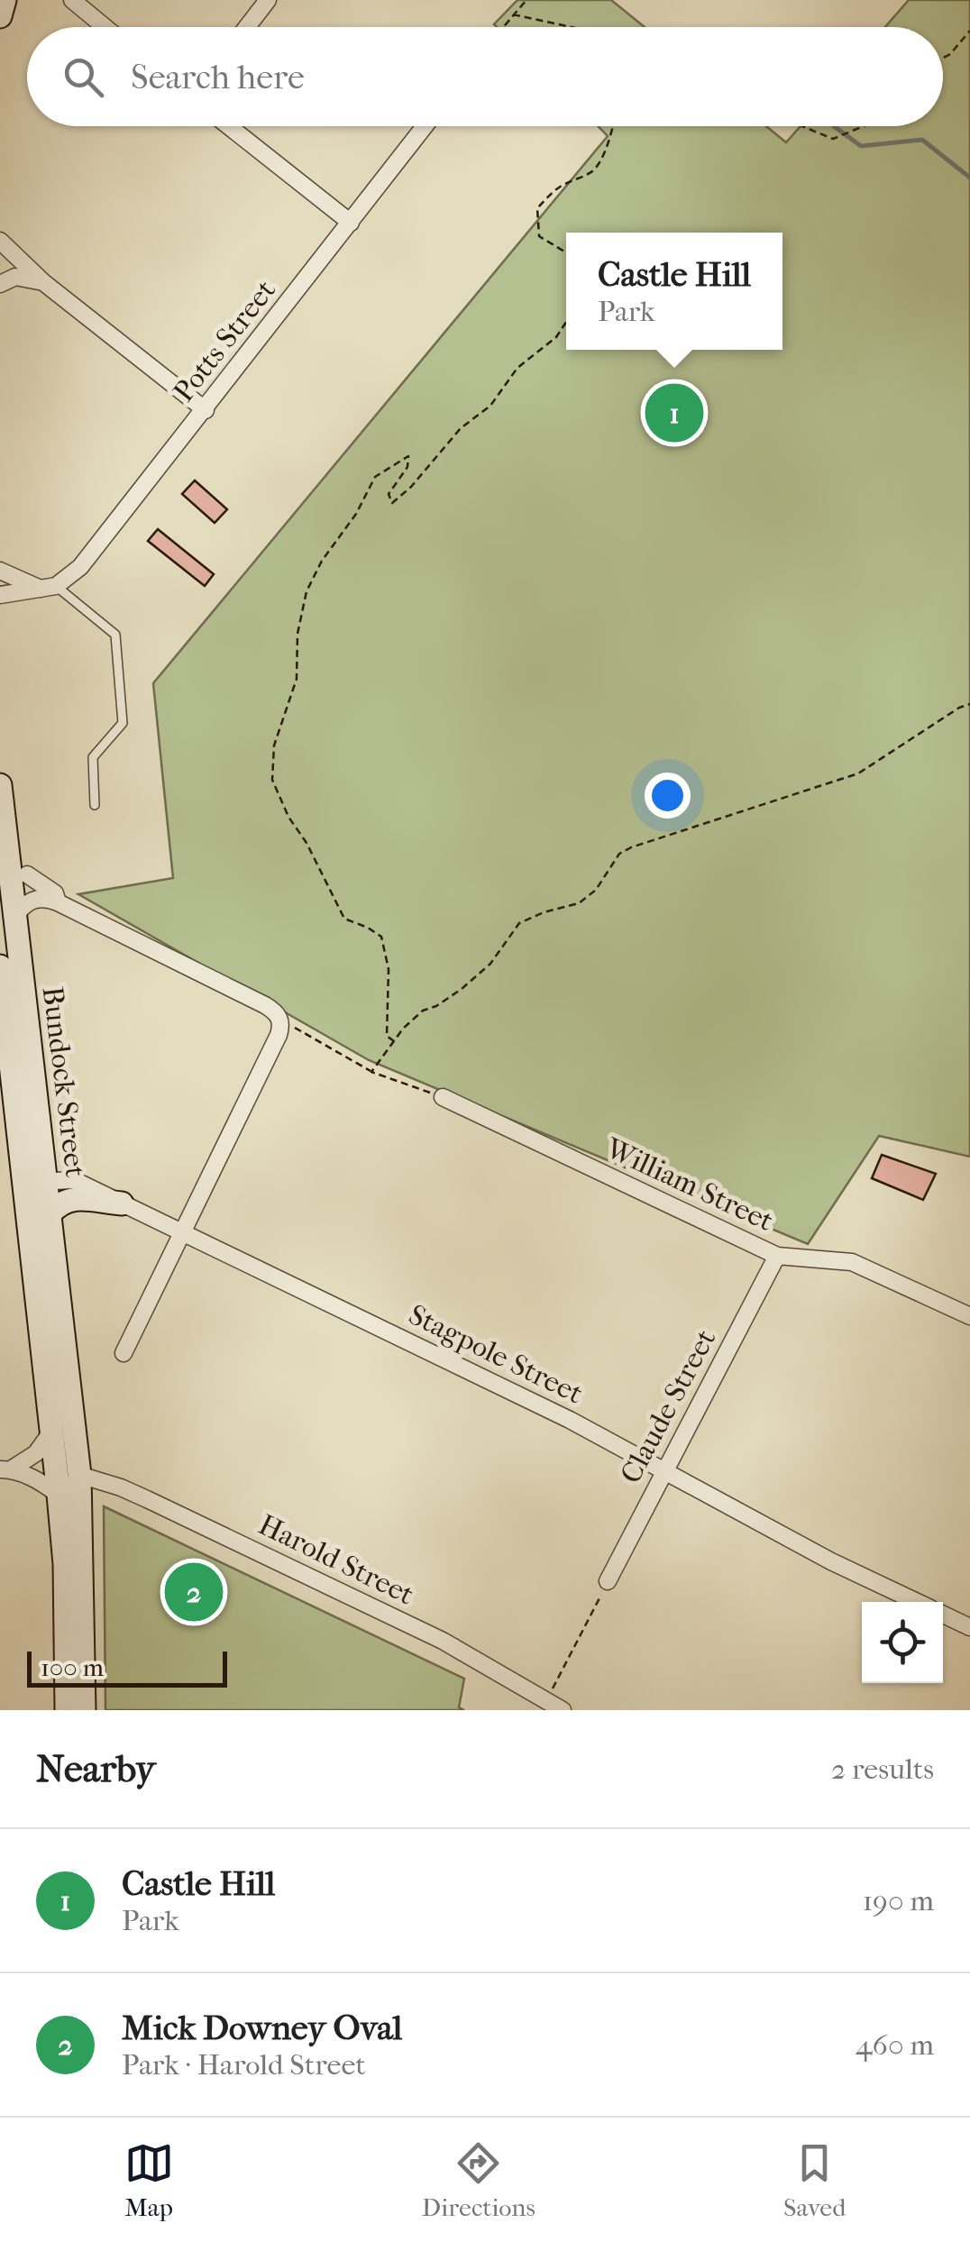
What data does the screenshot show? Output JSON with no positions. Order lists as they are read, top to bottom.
{
  "streets": {
    "main road": ["Bundock Street"],
    "street": [
      "Potts Street",
      "William Street",
      "Stagpole Street",
      "Claude Street",
      "Harold Street"
    ]
  },
  "crossings": [
    ["Bundock Street", "Stagpole Street"],
    ["Bundock Street", "Harold Street"],
    ["William Street", "Claude Street"],
    ["Stagpole Street", "Claude Street"]
  ],
  "scale_bar": "100 m",
  "page": {
    "search": "Search here",
    "popup": ["Castle Hill", "Park"],
    "pins": ["1", "2"],
    "scale": "100 m",
    "heading": ["Nearby", "2 results"],
    "list": [
      {
        "mark": "1",
        "name": "Castle Hill",
        "note": "Park",
        "value": "190 m"
      },
      {
        "mark": "2",
        "name": "Mick Downey Oval",
        "note": "Park · Harold Street",
        "value": "460 m"
      }
    ],
    "nav": ["Map", "Directions", "Saved"]
  }
}
